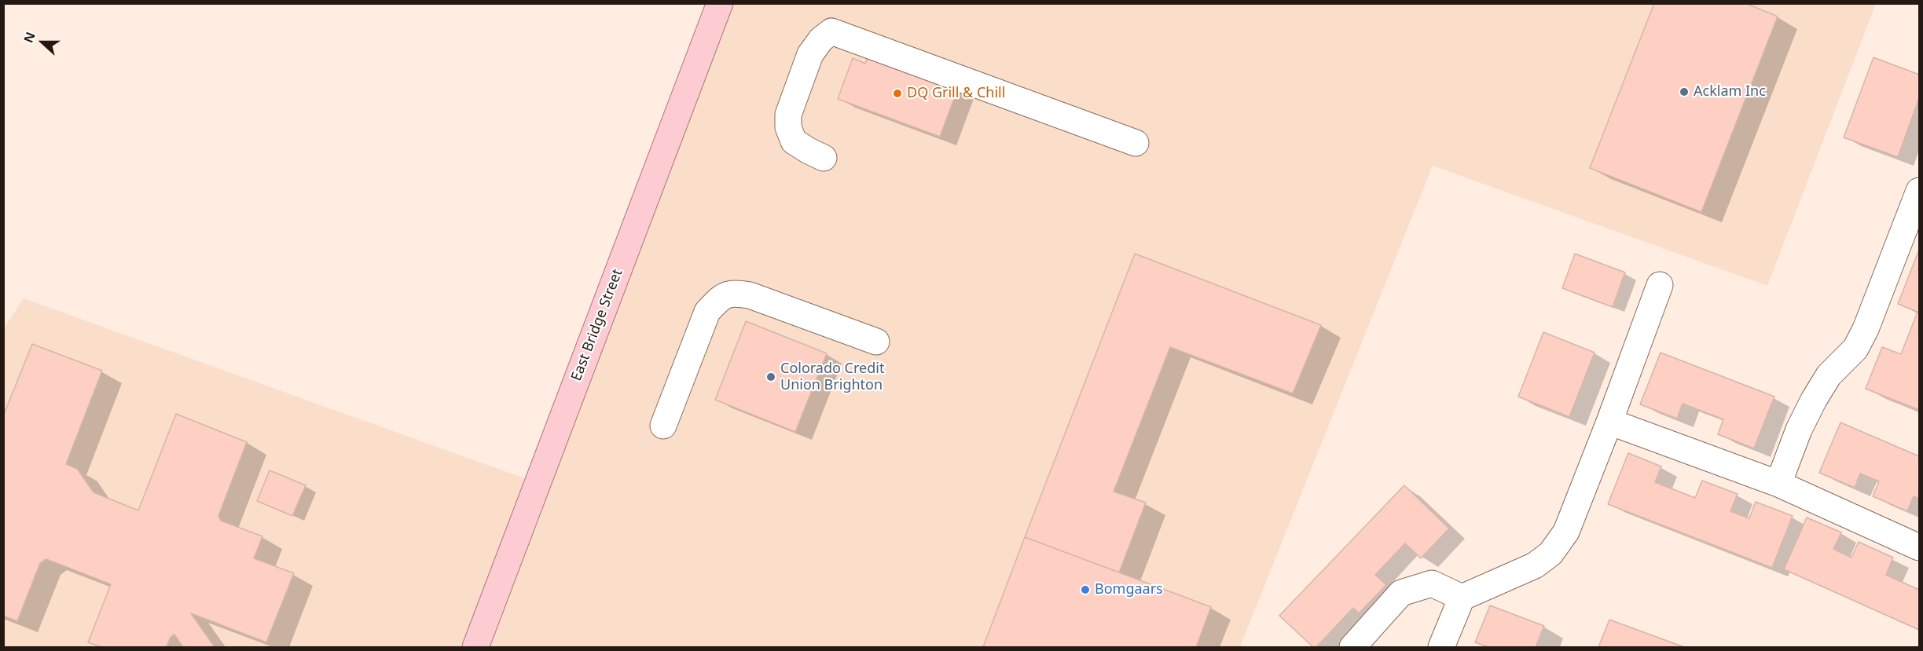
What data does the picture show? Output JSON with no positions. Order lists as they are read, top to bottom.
{
  "streets": {
    "main road": ["East Bridge Street"]
  },
  "places": [
    "Acklam Inc",
    "DQ Grill & Chill",
    "Colorado Credit Union Brighton",
    "Bomgaars"
  ],
  "north": "left"
}
